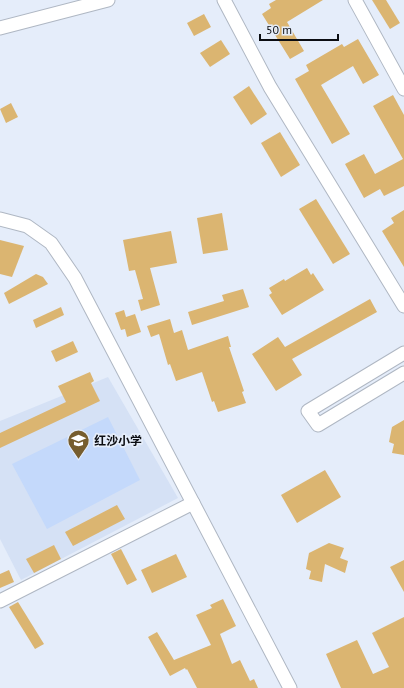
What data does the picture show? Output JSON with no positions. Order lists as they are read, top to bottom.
{
  "places": {
    "school or university": ["红沙小学"]
  },
  "scale_bar": "50 m"
}
